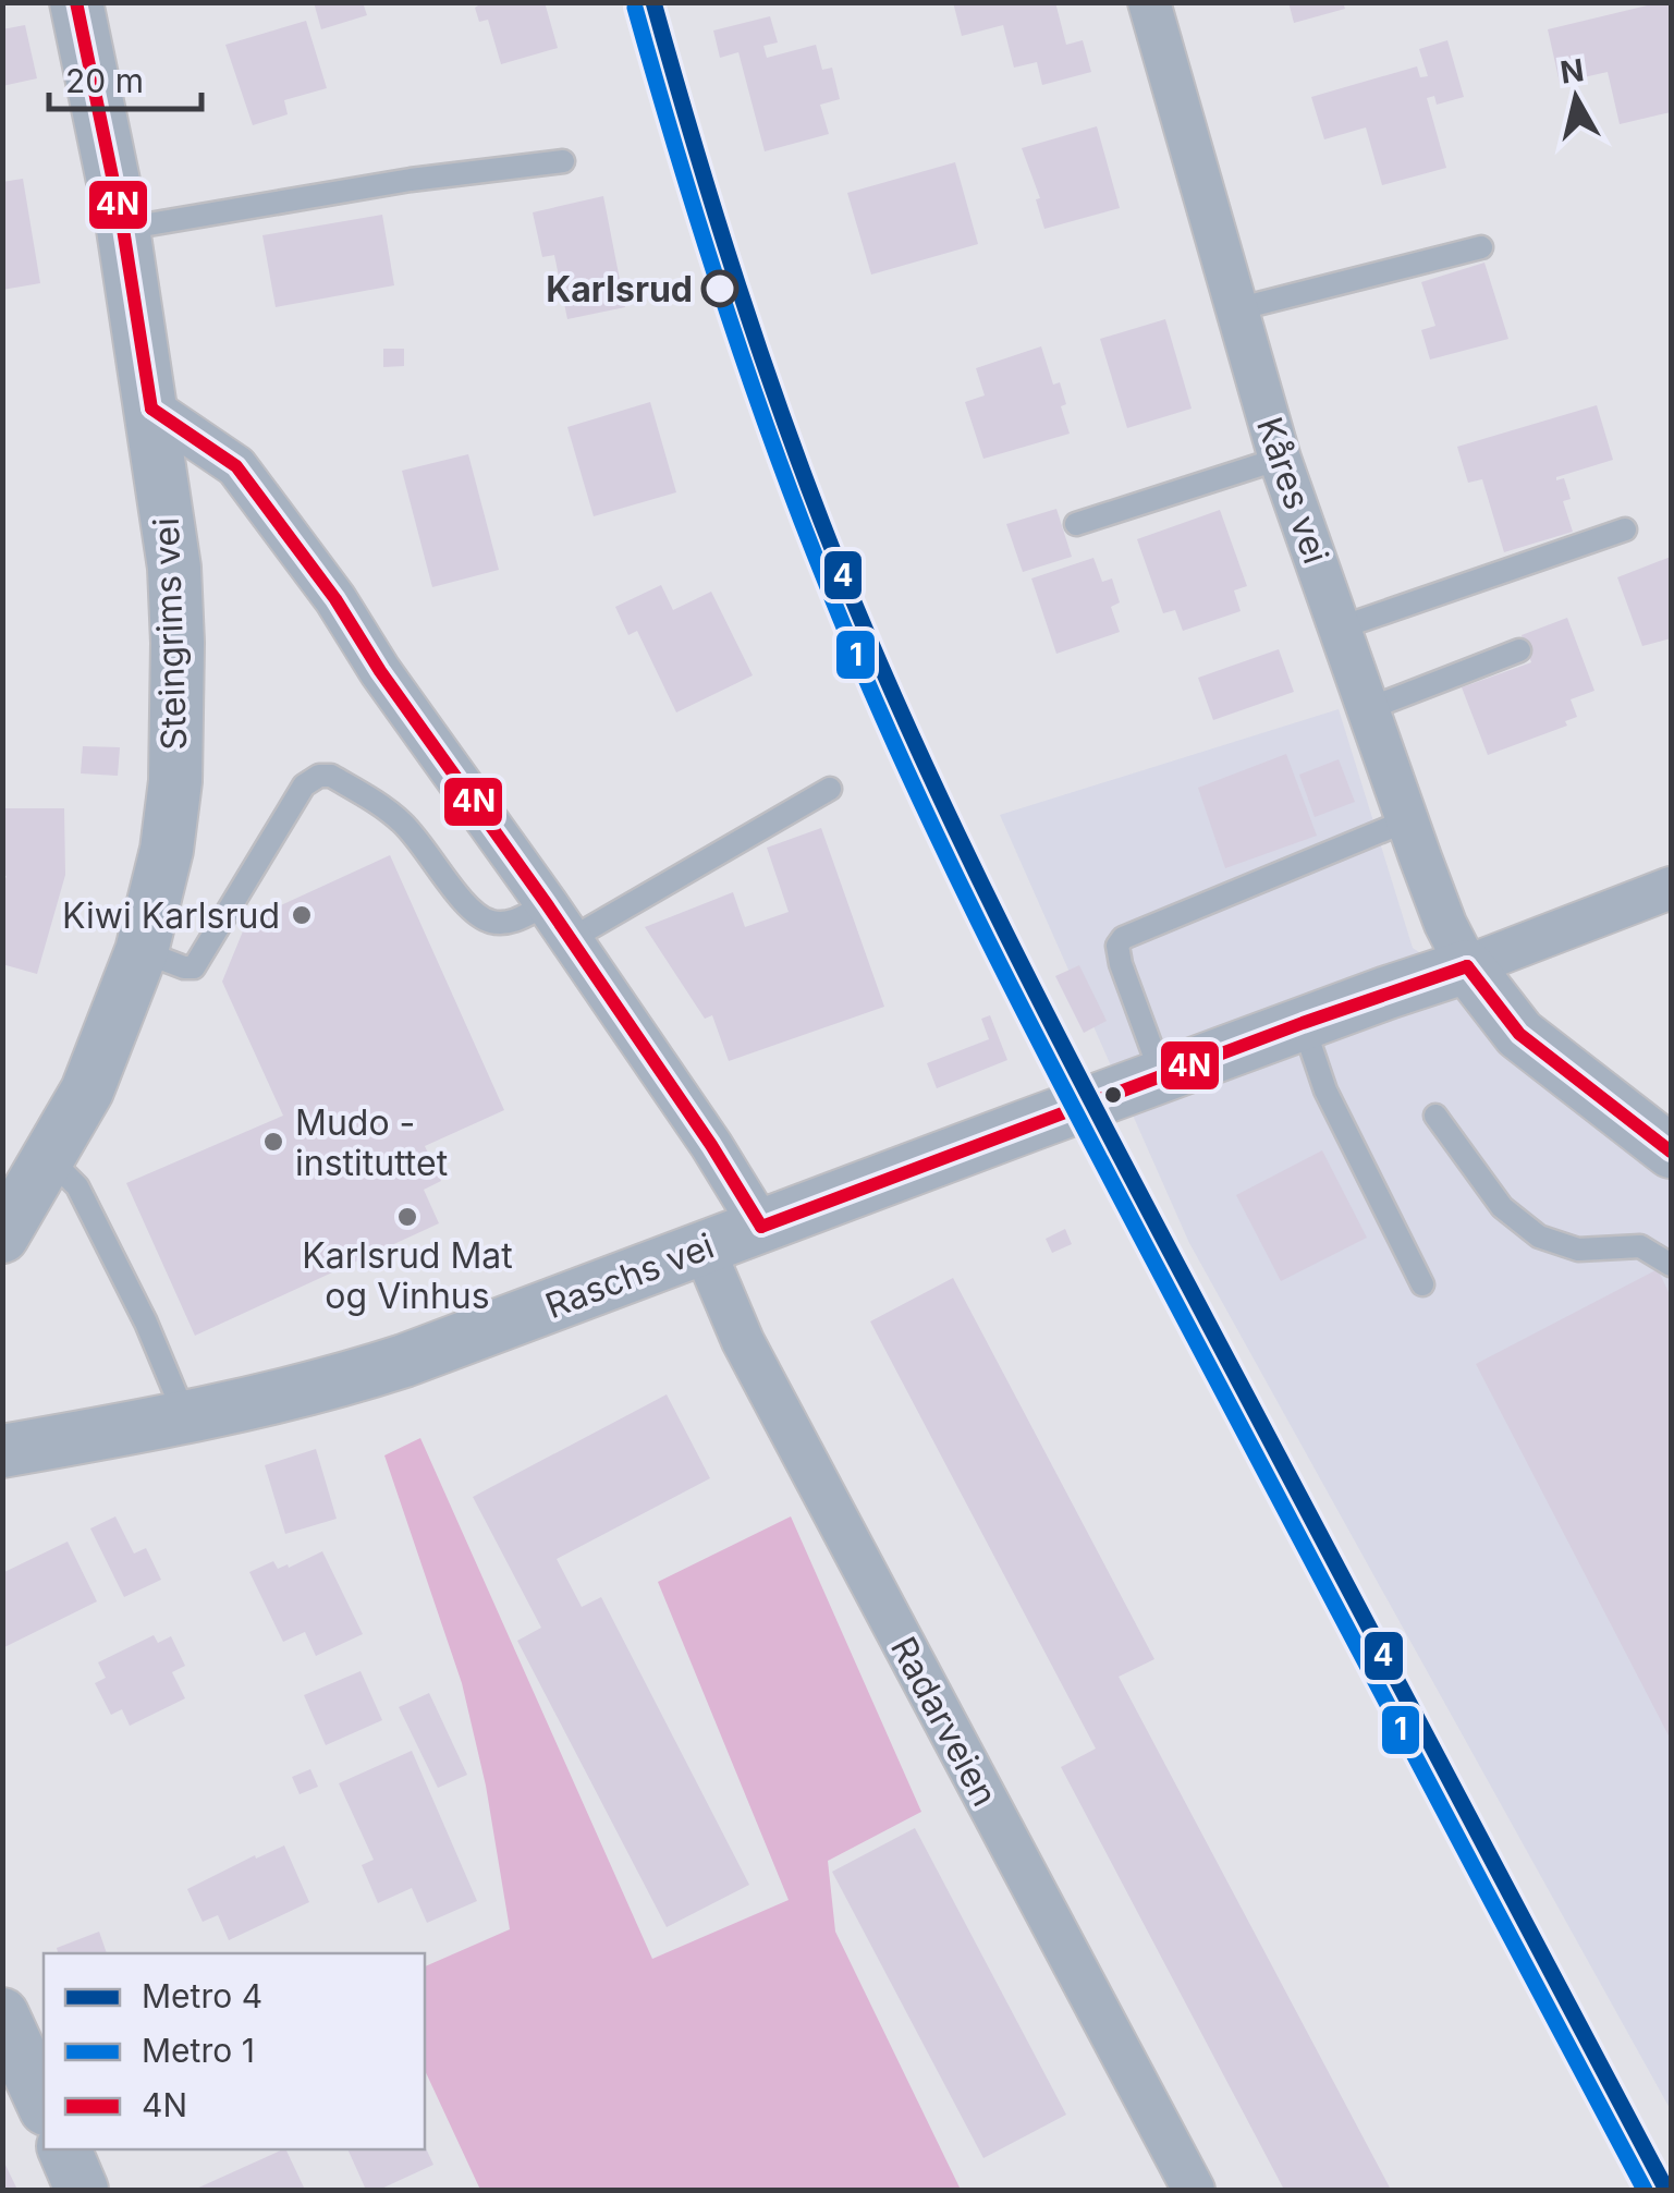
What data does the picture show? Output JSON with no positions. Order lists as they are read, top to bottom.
{
  "streets": {
    "street": [
      "Kåres vei",
      "Steingrims vei",
      "Raschs vei",
      "Radarveien"
    ]
  },
  "crossings": [
    ["Kåres vei", "Raschs vei"],
    ["Raschs vei", "Radarveien"]
  ],
  "places": [
    "Karlsrud",
    "Kiwi Karlsrud",
    "Mudo - instituttet",
    "Karlsrud Mat og Vinhus"
  ],
  "lines": ["metro line 4", "transit line 4N", "metro line 1"],
  "legend": ["Metro 4", "Metro 1", "4N"],
  "scale_bar": "20 m",
  "north": "top"
}
